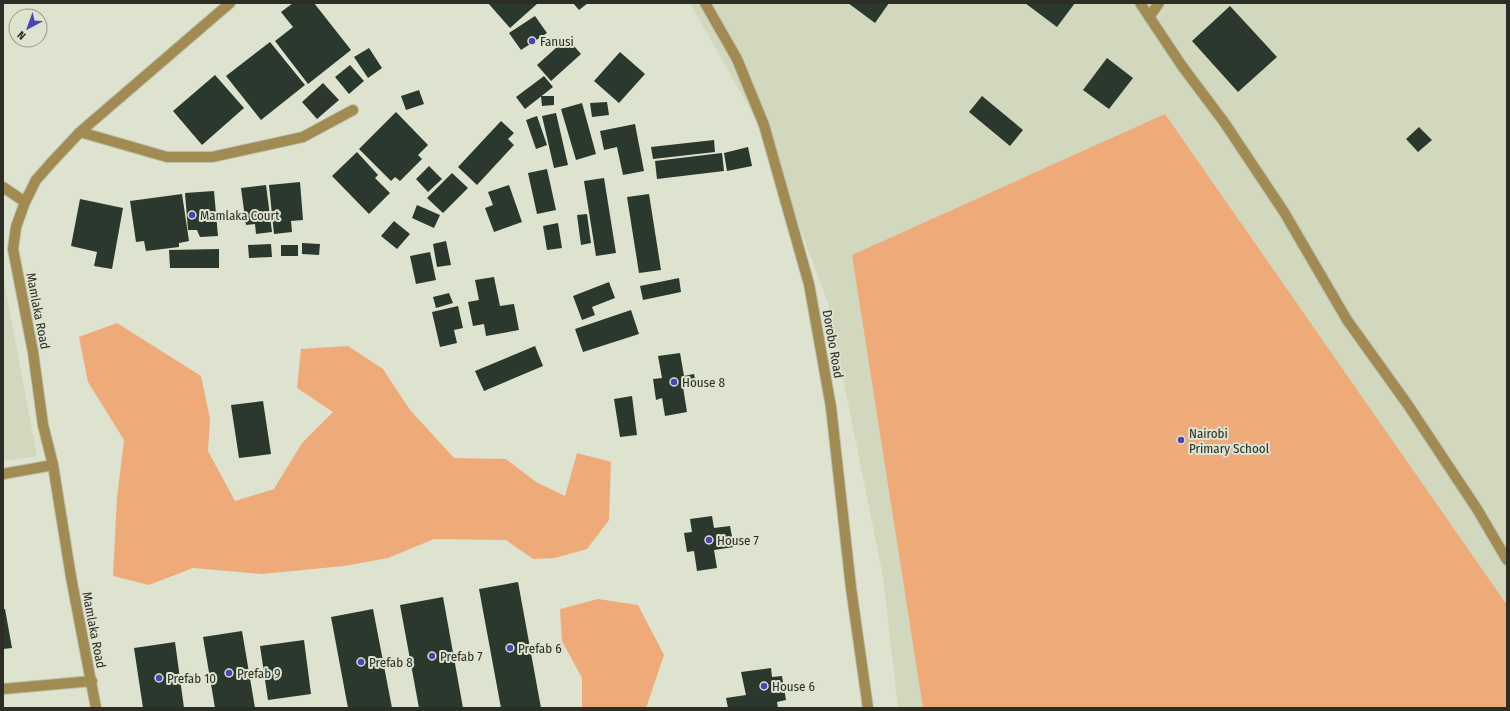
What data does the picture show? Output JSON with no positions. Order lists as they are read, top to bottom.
{
  "streets": {
    "street": ["Mamlaka Road", "Dorobo Road"]
  },
  "places": [
    "Fanusi",
    "Mamlaka Court",
    "House 8",
    "Nairobi Primary School",
    "House 7",
    "Prefab 6",
    "Prefab 7",
    "Prefab 8",
    "Prefab 9",
    "Prefab 10",
    "House 6"
  ],
  "north": "bottom left"
}
